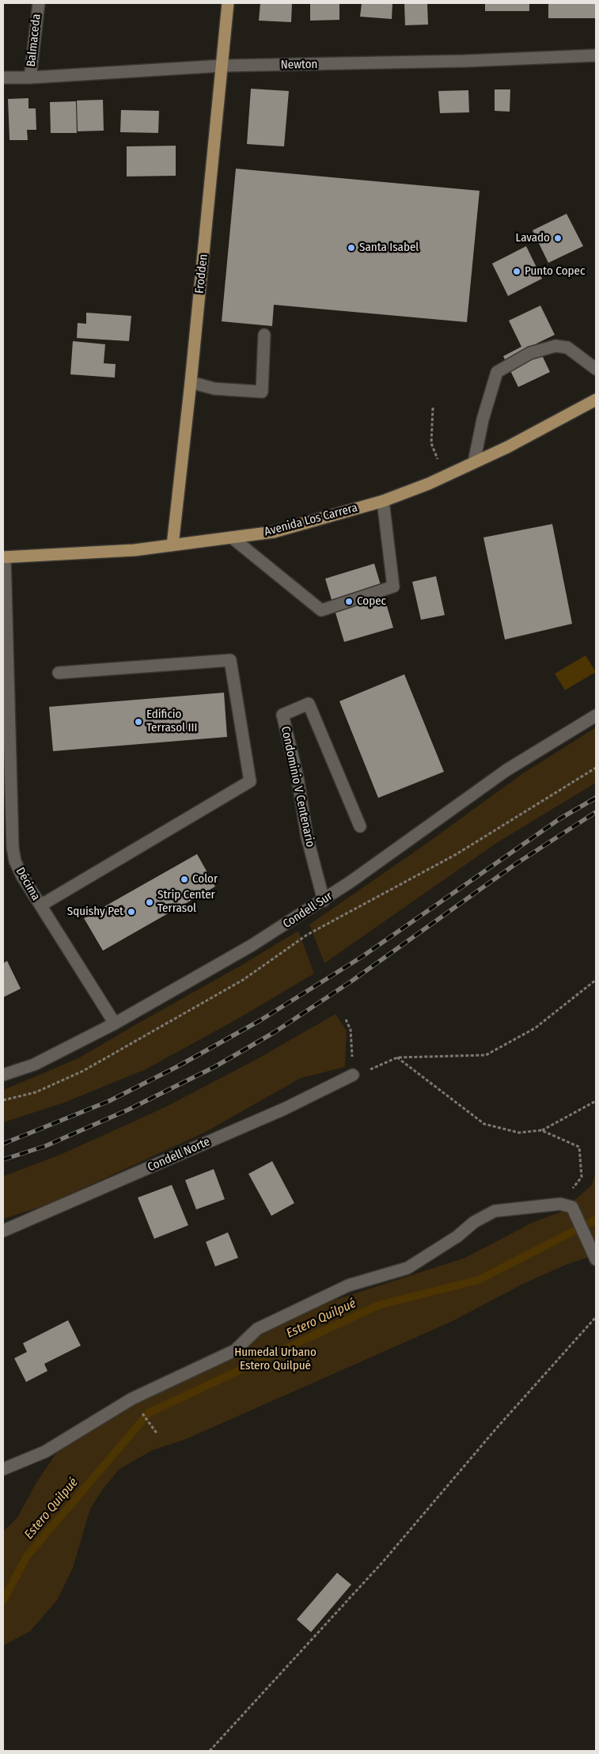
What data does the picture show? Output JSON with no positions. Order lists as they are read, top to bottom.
{
  "streets": {
    "main road": ["Frodden", "Avenida Los Carrera"],
    "street": [
      "Balmaceda",
      "Newton",
      "Condominio V Centenario",
      "Décima",
      "Condell Sur",
      "Condell Norte"
    ]
  },
  "crossings": [
    ["Balmaceda", "Newton"],
    ["Newton", "Frodden"],
    ["Frodden", "Avenida Los Carrera"],
    ["Avenida Los Carrera", "Décima"],
    ["Condominio V Centenario", "Condell Sur"],
    ["Décima", "Condell Sur"]
  ],
  "water": ["Estero Quilpué"],
  "parks": ["Humedal Urbano Estero Quilpué"],
  "places": [
    "Lavado",
    "Santa Isabel",
    "Punto Copec",
    "Copec",
    "Edificio Terrasol III",
    "Color",
    "Strip Center Terrasol",
    "Squishy Pet"
  ]
}
